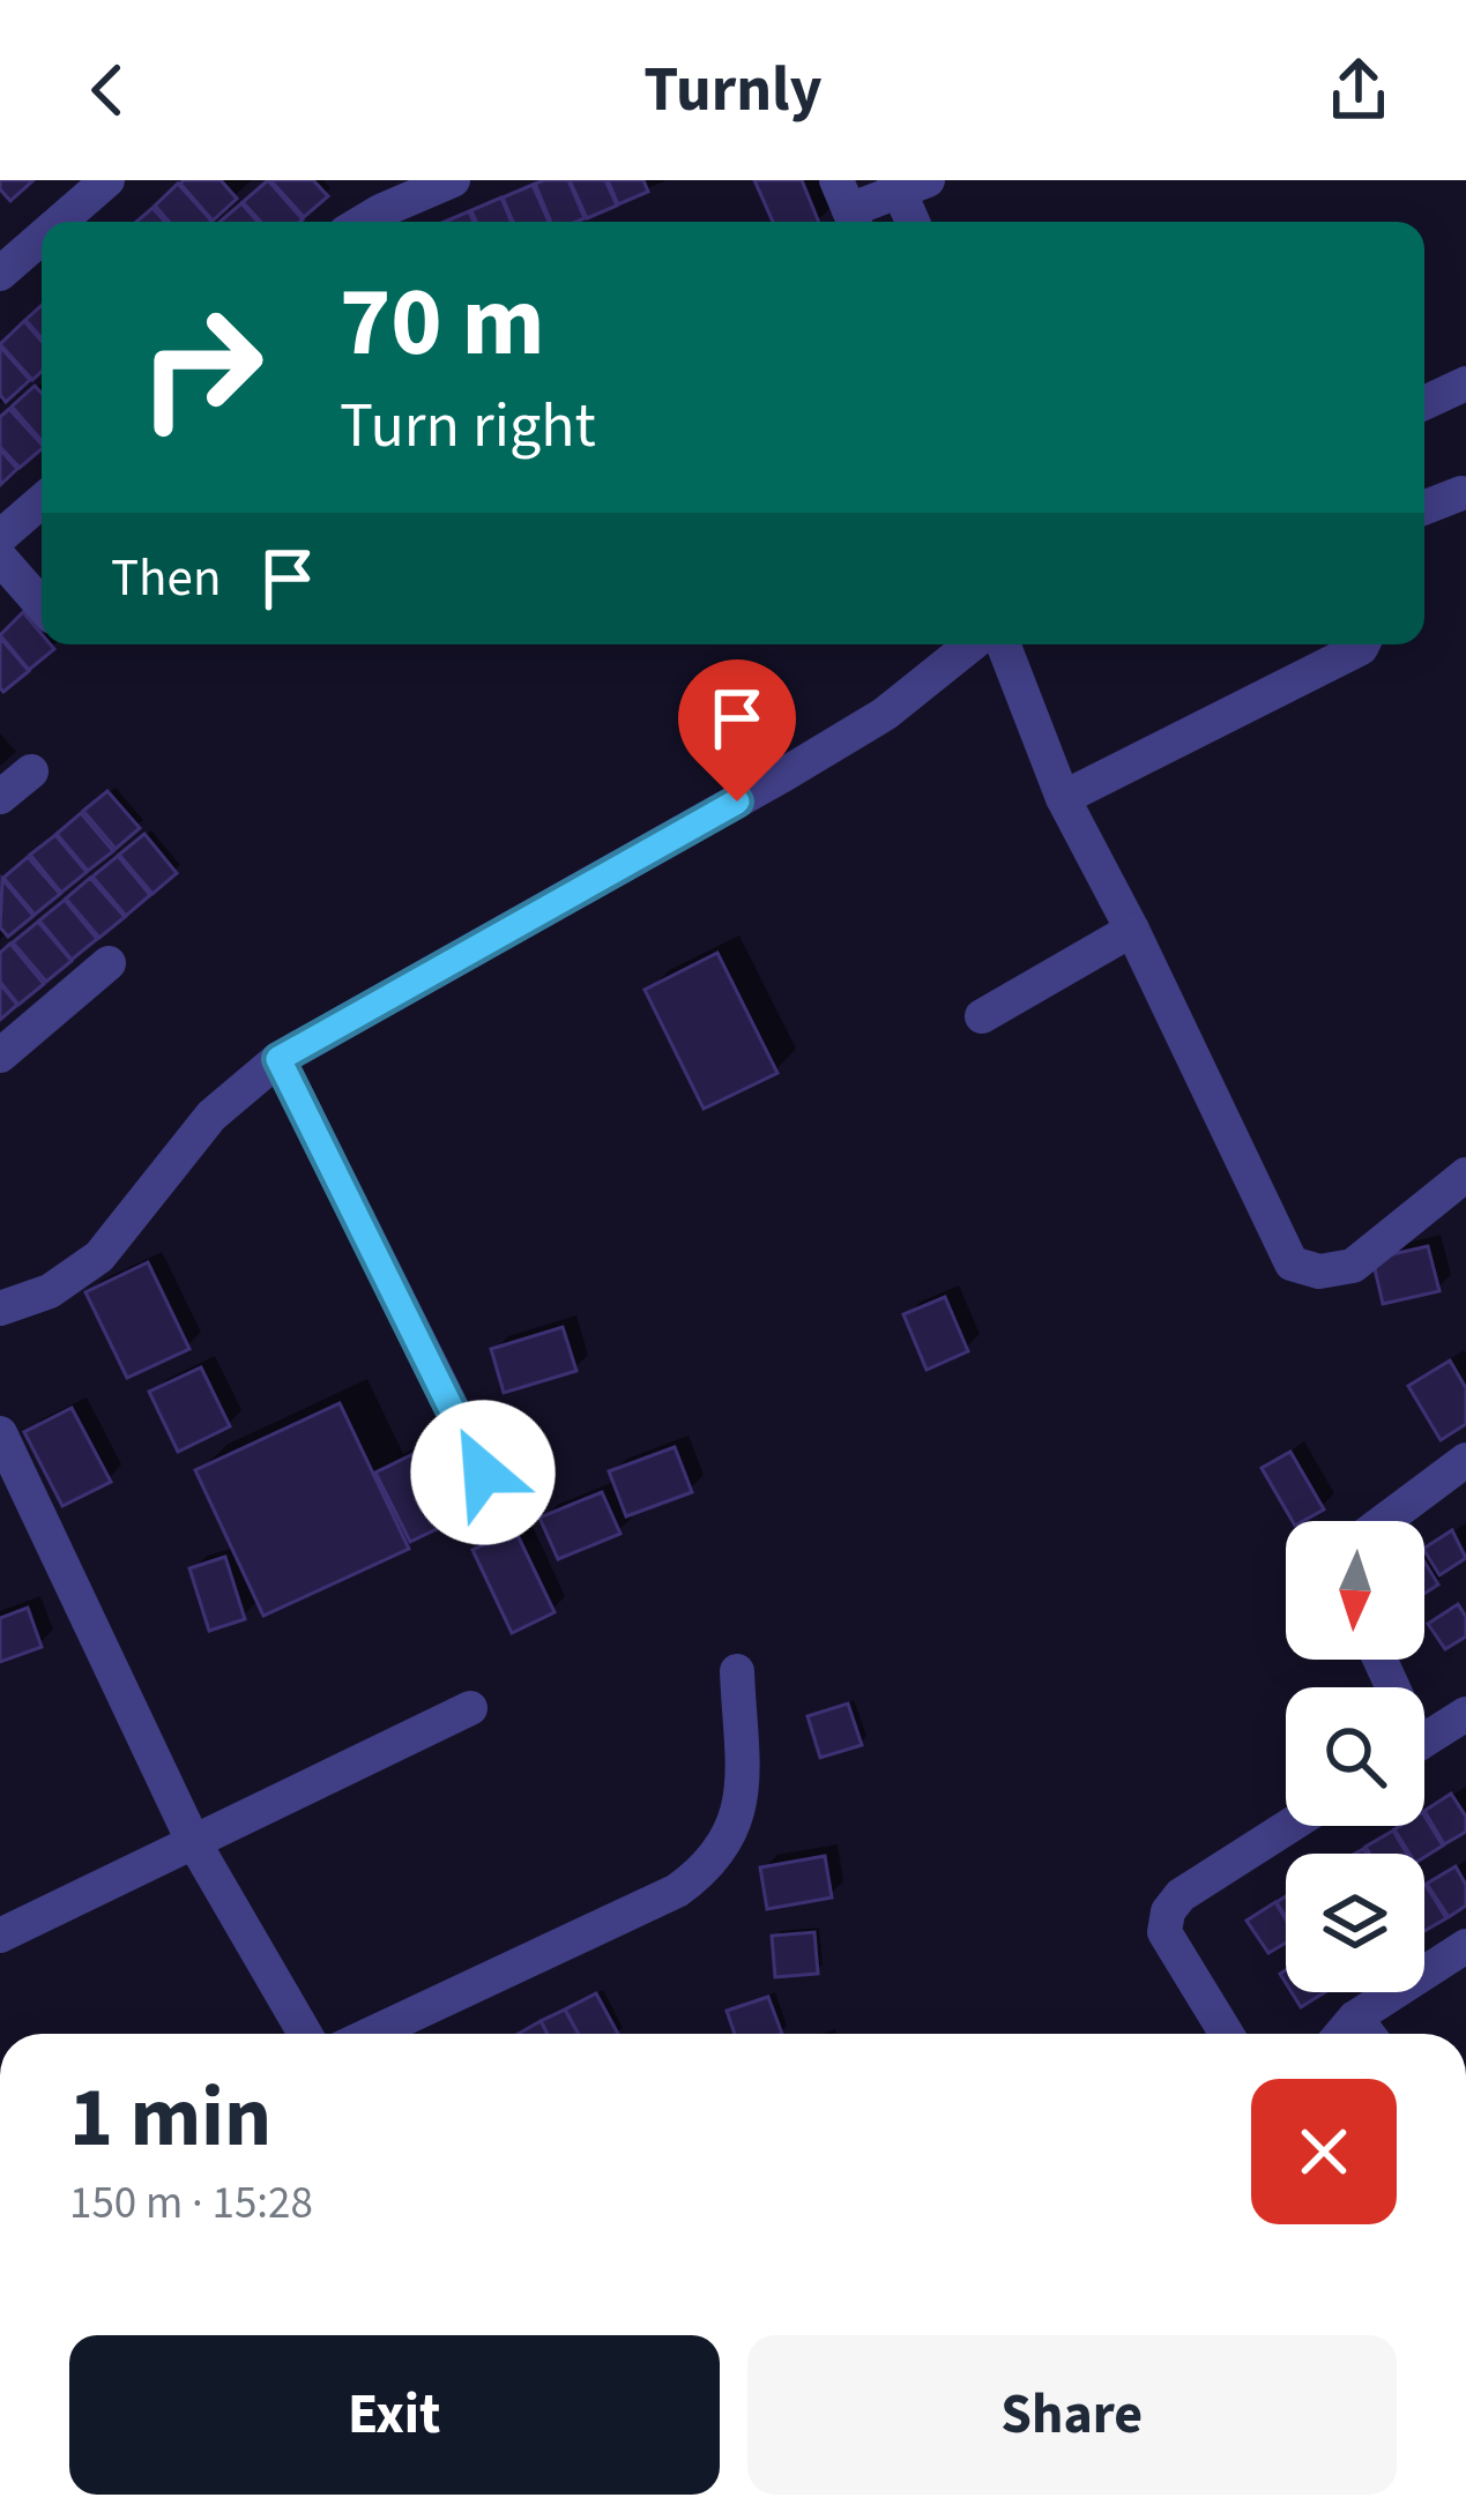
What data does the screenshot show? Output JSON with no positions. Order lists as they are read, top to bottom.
{
  "north": "bottom",
  "page": {
    "header": "Turnly",
    "turn": ["70 m", "Turn right"],
    "then": "Then",
    "heading": ["1 min", "150 m · 15:28"],
    "buttons": ["Exit", "Share"]
  }
}
